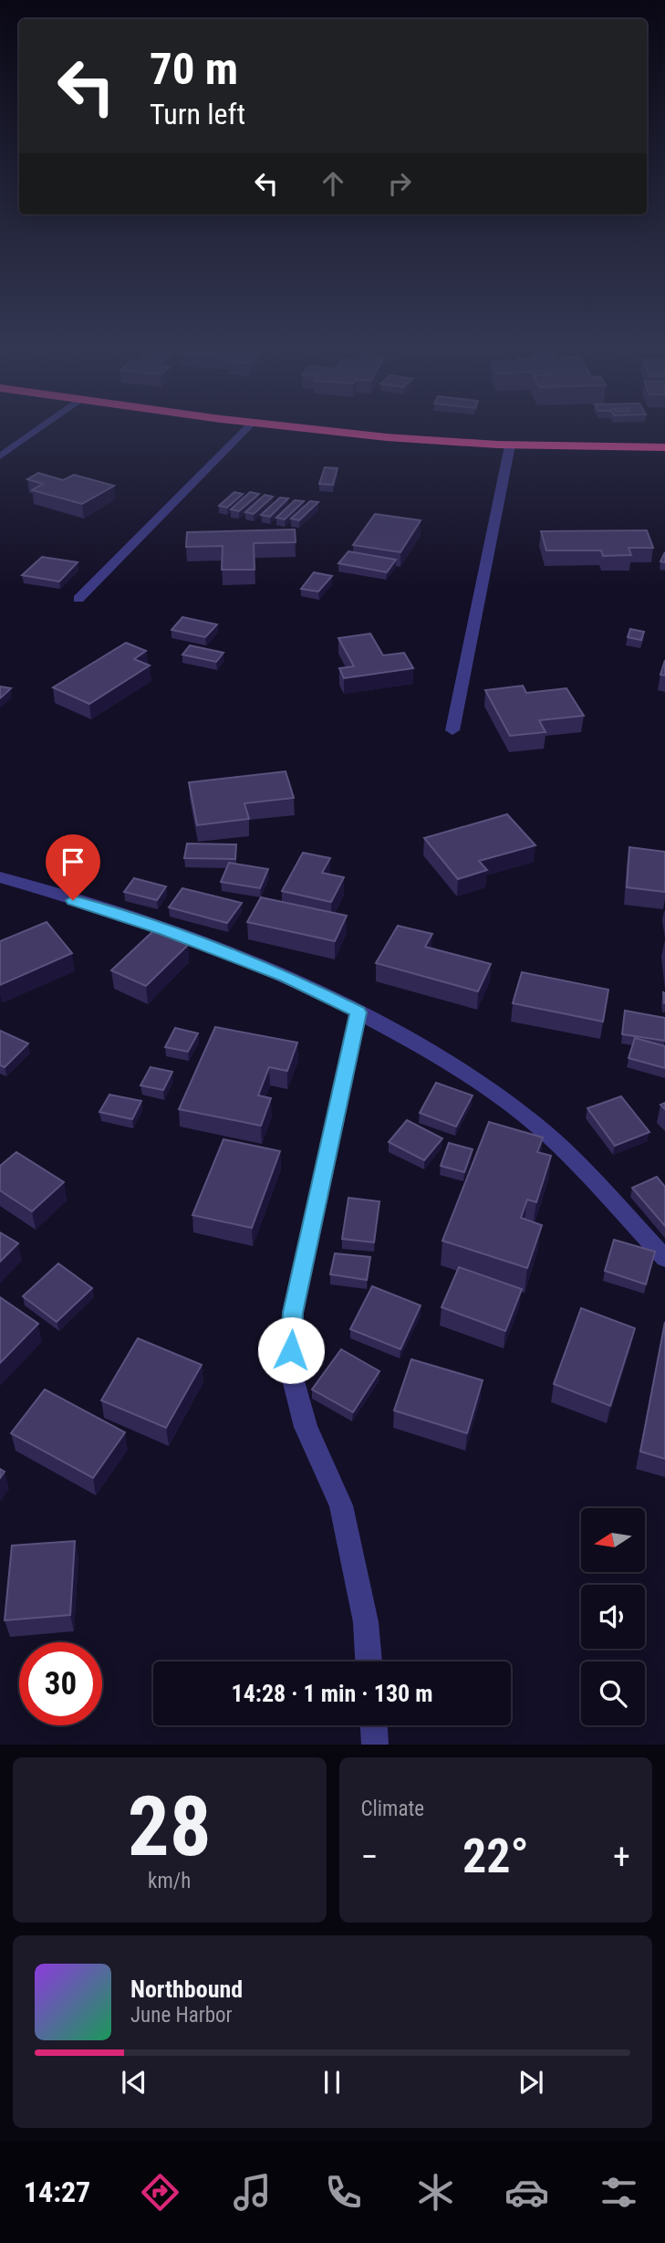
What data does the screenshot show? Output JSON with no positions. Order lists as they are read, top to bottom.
{
  "north": "left",
  "page": {
    "turn": ["70 m", "Turn left"],
    "limit": "30",
    "trip": "14:28 · 1 min · 130 m",
    "tile": [
      ["28", "km/h"],
      "Climate"
    ],
    "heat": ["−", "22°", "+"],
    "song": ["Northbound", "June Harbor"],
    "tabs": "14:27"
  }
}
